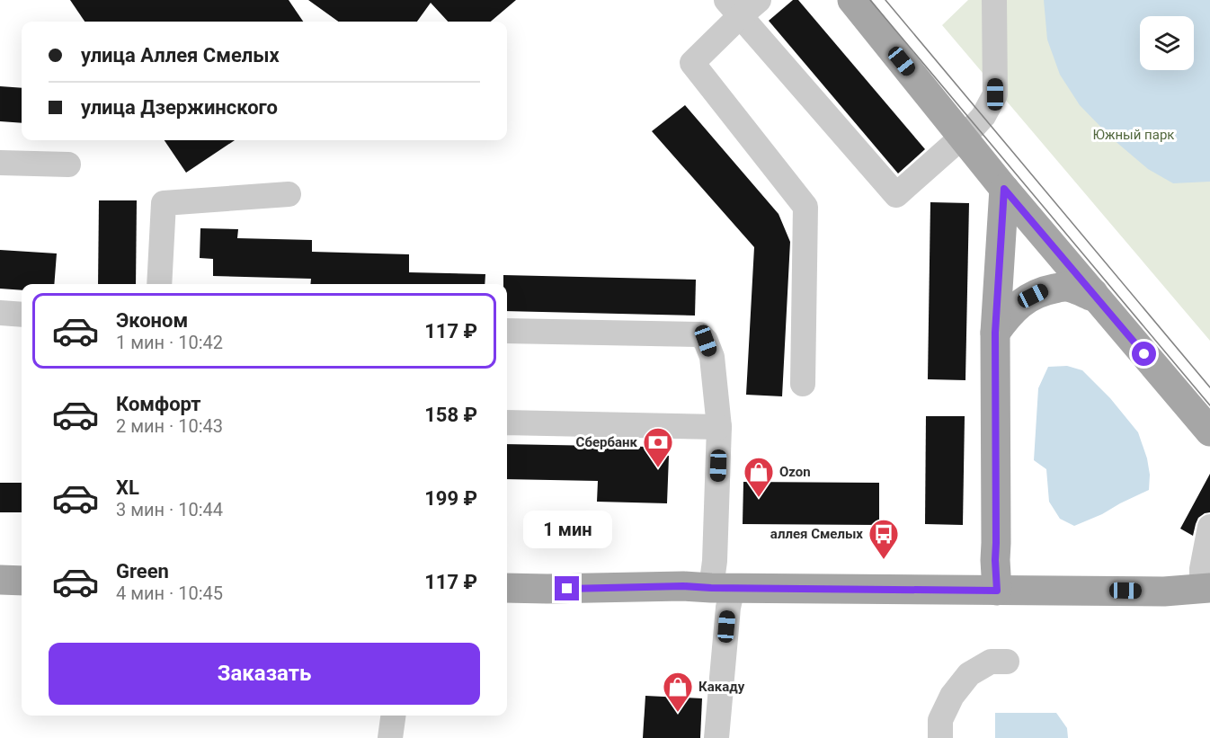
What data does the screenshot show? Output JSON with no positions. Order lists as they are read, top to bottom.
{
  "parks": ["Южный парк"],
  "places": {
    "bank": ["Сбербанк"],
    "shop": ["Ozon", "Какаду"],
    "bus stop": ["аллея Смелых"]
  },
  "page": {
    "banner": ["улица Аллея Смелых", "улица Дзержинского"],
    "list": [
      {
        "name": "Эконом",
        "note": "1 мин · 10:42",
        "value": "117 ₽"
      },
      {
        "name": "Комфорт",
        "note": "2 мин · 10:43",
        "value": "158 ₽"
      },
      {
        "name": "XL",
        "note": "3 мин · 10:44",
        "value": "199 ₽"
      },
      {
        "name": "Green",
        "note": "4 мин · 10:45",
        "value": "117 ₽"
      }
    ],
    "bubble": "1 мин",
    "buttons": "Заказать"
  }
}
